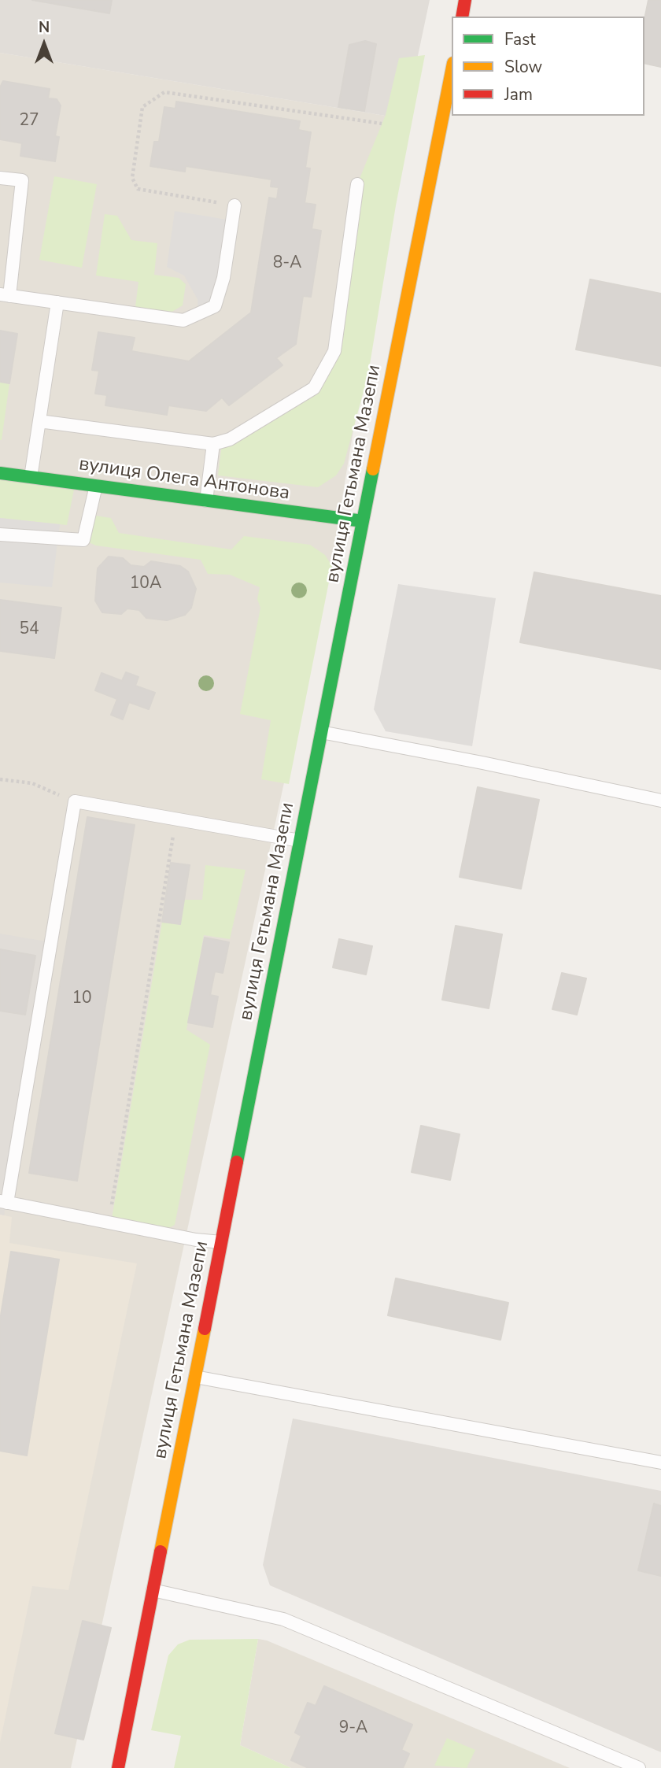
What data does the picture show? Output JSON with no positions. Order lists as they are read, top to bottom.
{
  "streets": {
    "main road": ["вулиця Гетьмана Мазепи", "вулиця Олега Антонова"]
  },
  "crossings": [
    ["вулиця Гетьмана Мазепи", "вулиця Олега Антонова"]
  ],
  "house_numbers": [
    "27",
    "8-А",
    "10A",
    "54",
    "10",
    "9-А"
  ],
  "legend": ["Fast", "Slow", "Jam"],
  "north": "top"
}
